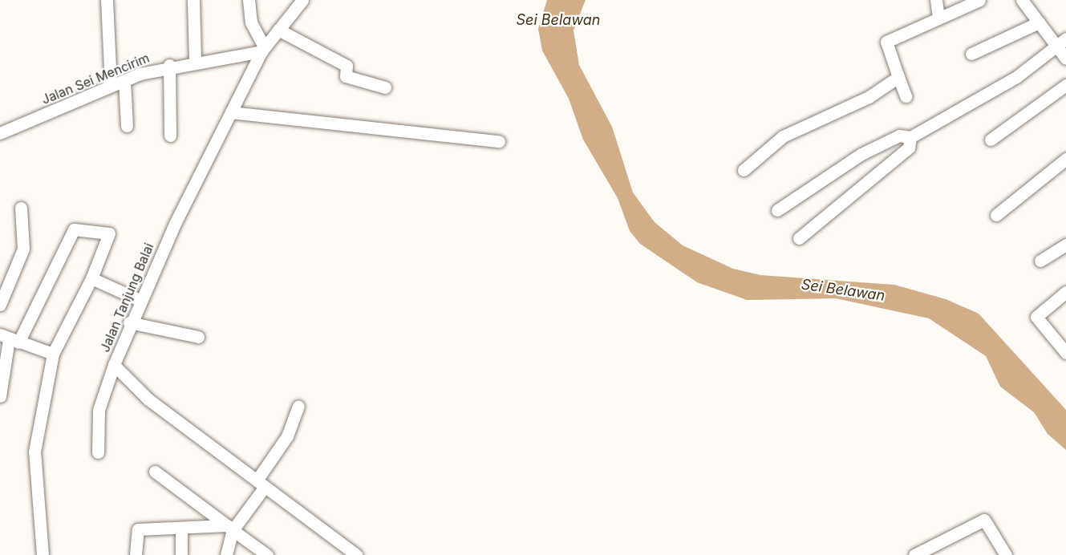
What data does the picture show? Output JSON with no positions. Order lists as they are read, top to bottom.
{
  "streets": {
    "street": ["Jalan Sei Mencirim", "Jalan Tanjung Balai"]
  },
  "crossings": [
    ["Jalan Sei Mencirim", "Jalan Tanjung Balai"]
  ],
  "water": ["Sei Belawan"]
}
